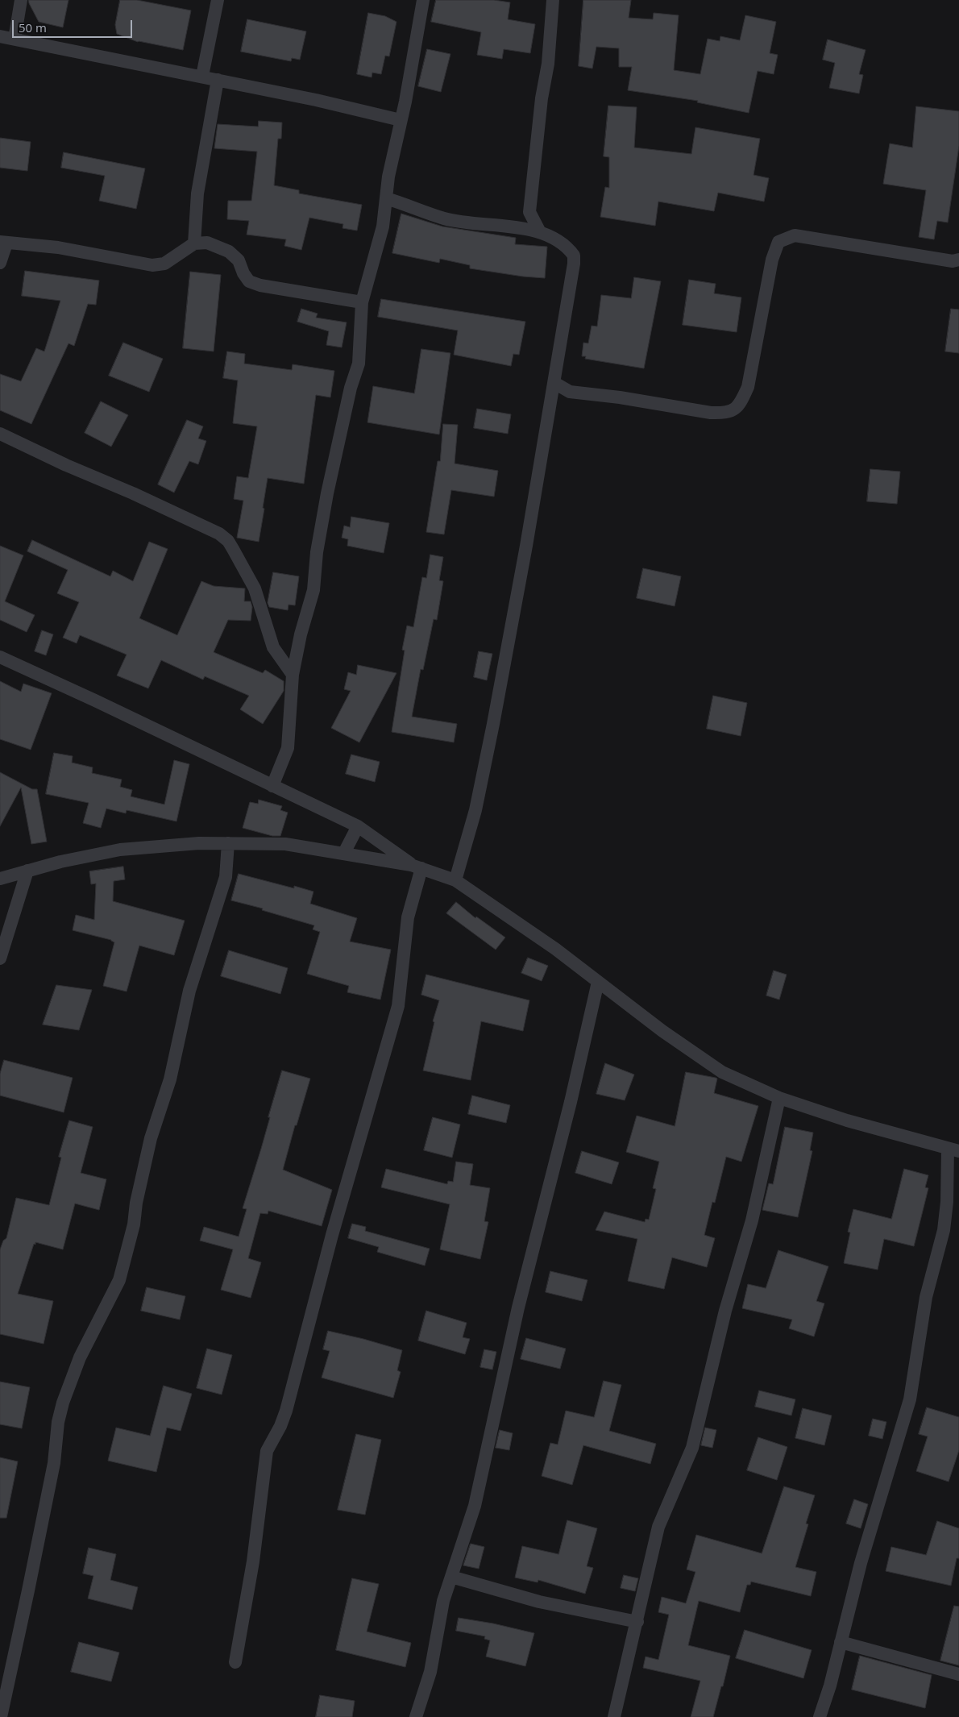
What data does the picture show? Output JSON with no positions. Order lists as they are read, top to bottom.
{
  "scale_bar": "50 m"
}
